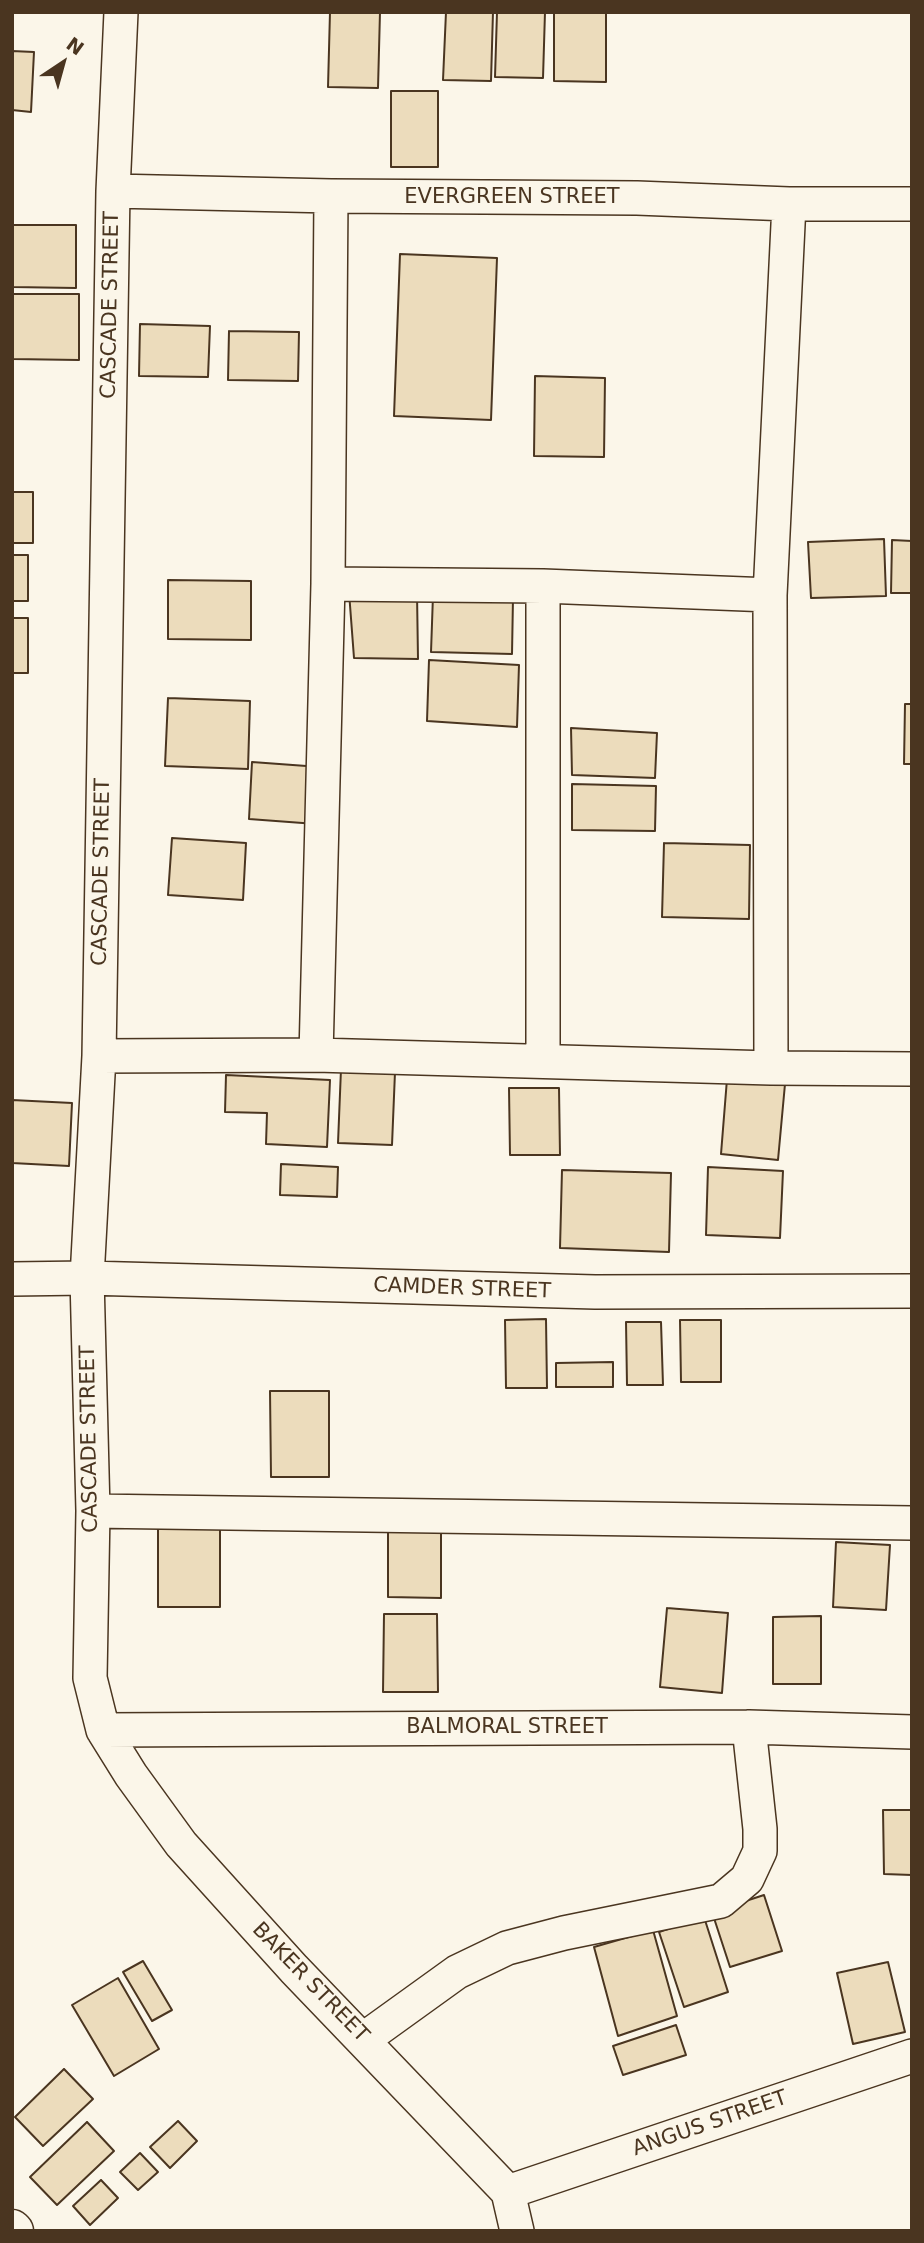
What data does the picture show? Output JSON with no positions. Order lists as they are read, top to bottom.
{
  "streets": {
    "street": [
      "EVERGREEN STREET",
      "CASCADE STREET",
      "CAMDER STREET",
      "BALMORAL STREET",
      "BAKER STREET",
      "ANGUS STREET"
    ]
  },
  "crossings": [
    ["EVERGREEN STREET", "CASCADE STREET"],
    ["CASCADE STREET", "CAMDER STREET"],
    ["CASCADE STREET", "BALMORAL STREET"],
    ["CASCADE STREET", "BAKER STREET"],
    ["BALMORAL STREET", "BAKER STREET"],
    ["BAKER STREET", "ANGUS STREET"]
  ],
  "north": "top right"
}
